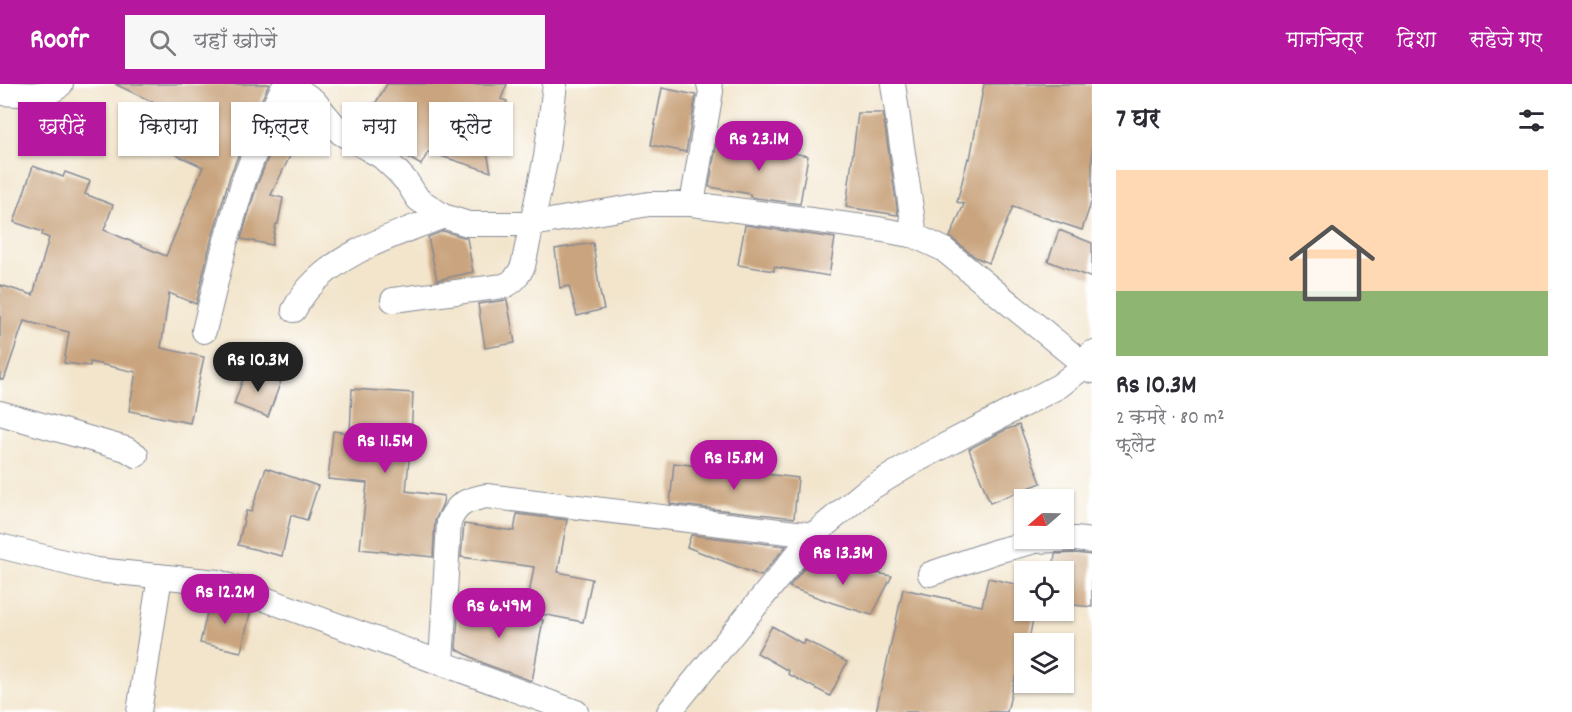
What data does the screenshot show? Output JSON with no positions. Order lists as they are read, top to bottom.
{
  "north": "left",
  "page": {
    "header": "Roofr",
    "search": "यहाँ खोजें",
    "nav": ["मानचित्र", "दिशा", "सहेजे गए"],
    "heading": "7 घर",
    "chip": [
      "खरीदें",
      "किराया",
      "फ़िल्टर",
      "नया",
      "फ़्लैट"
    ],
    "price": [
      "Rs 23.1M",
      "Rs 10.3M",
      "Rs 11.5M",
      "Rs 15.8M",
      "Rs 13.3M",
      "Rs 12.2M",
      "Rs 6.49M"
    ],
    "list": [
      {
        "name": "Rs 10.3M",
        "note": "2 कमरे · 80 m² · फ़्लैट"
      }
    ]
  }
}
